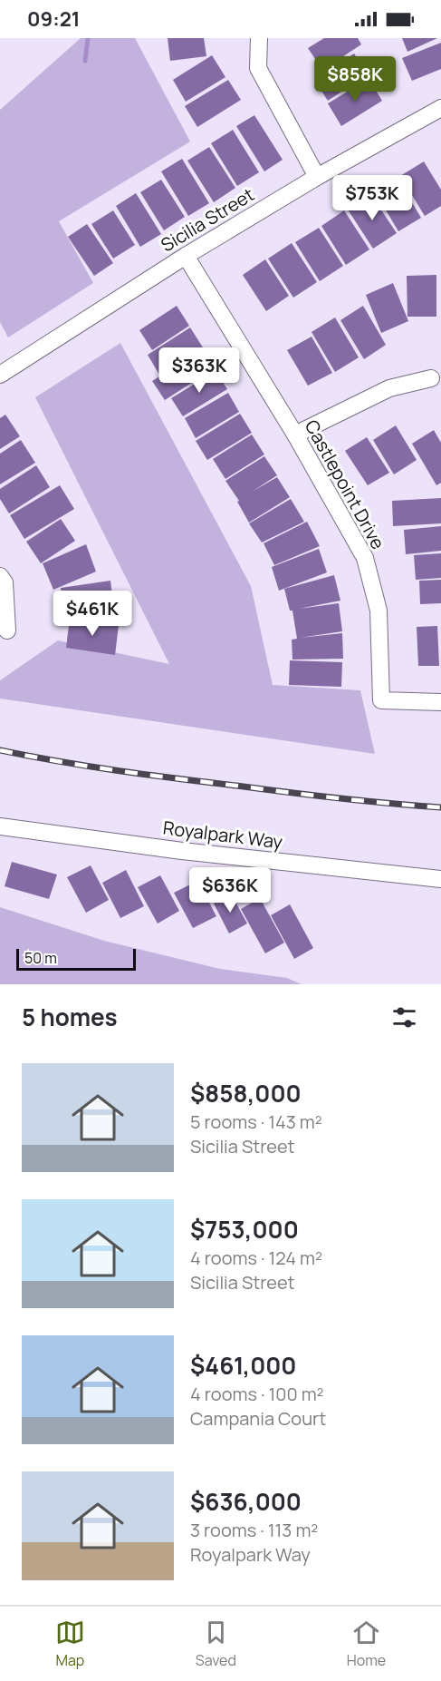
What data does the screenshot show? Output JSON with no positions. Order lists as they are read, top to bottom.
{
  "streets": {
    "street": ["Sicilia Street", "Castlepoint Drive", "Royalpark Way"]
  },
  "crossings": [
    ["Sicilia Street", "Castlepoint Drive"]
  ],
  "scale_bar": "50 m",
  "page": {
    "status": "09:21",
    "price": [
      "$858K",
      "$753K",
      "$363K",
      "$461K",
      "$636K"
    ],
    "scale": "50 m",
    "heading": "5 homes",
    "list": [
      {
        "name": "$858,000",
        "note": "5 rooms · 143 m² · Sicilia Street"
      },
      {
        "name": "$753,000",
        "note": "4 rooms · 124 m² · Sicilia Street"
      },
      {
        "name": "$461,000",
        "note": "4 rooms · 100 m² · Campania Court"
      },
      {
        "name": "$636,000",
        "note": "3 rooms · 113 m² · Royalpark Way"
      }
    ],
    "tabs": ["Map", "Saved", "Home"]
  }
}
